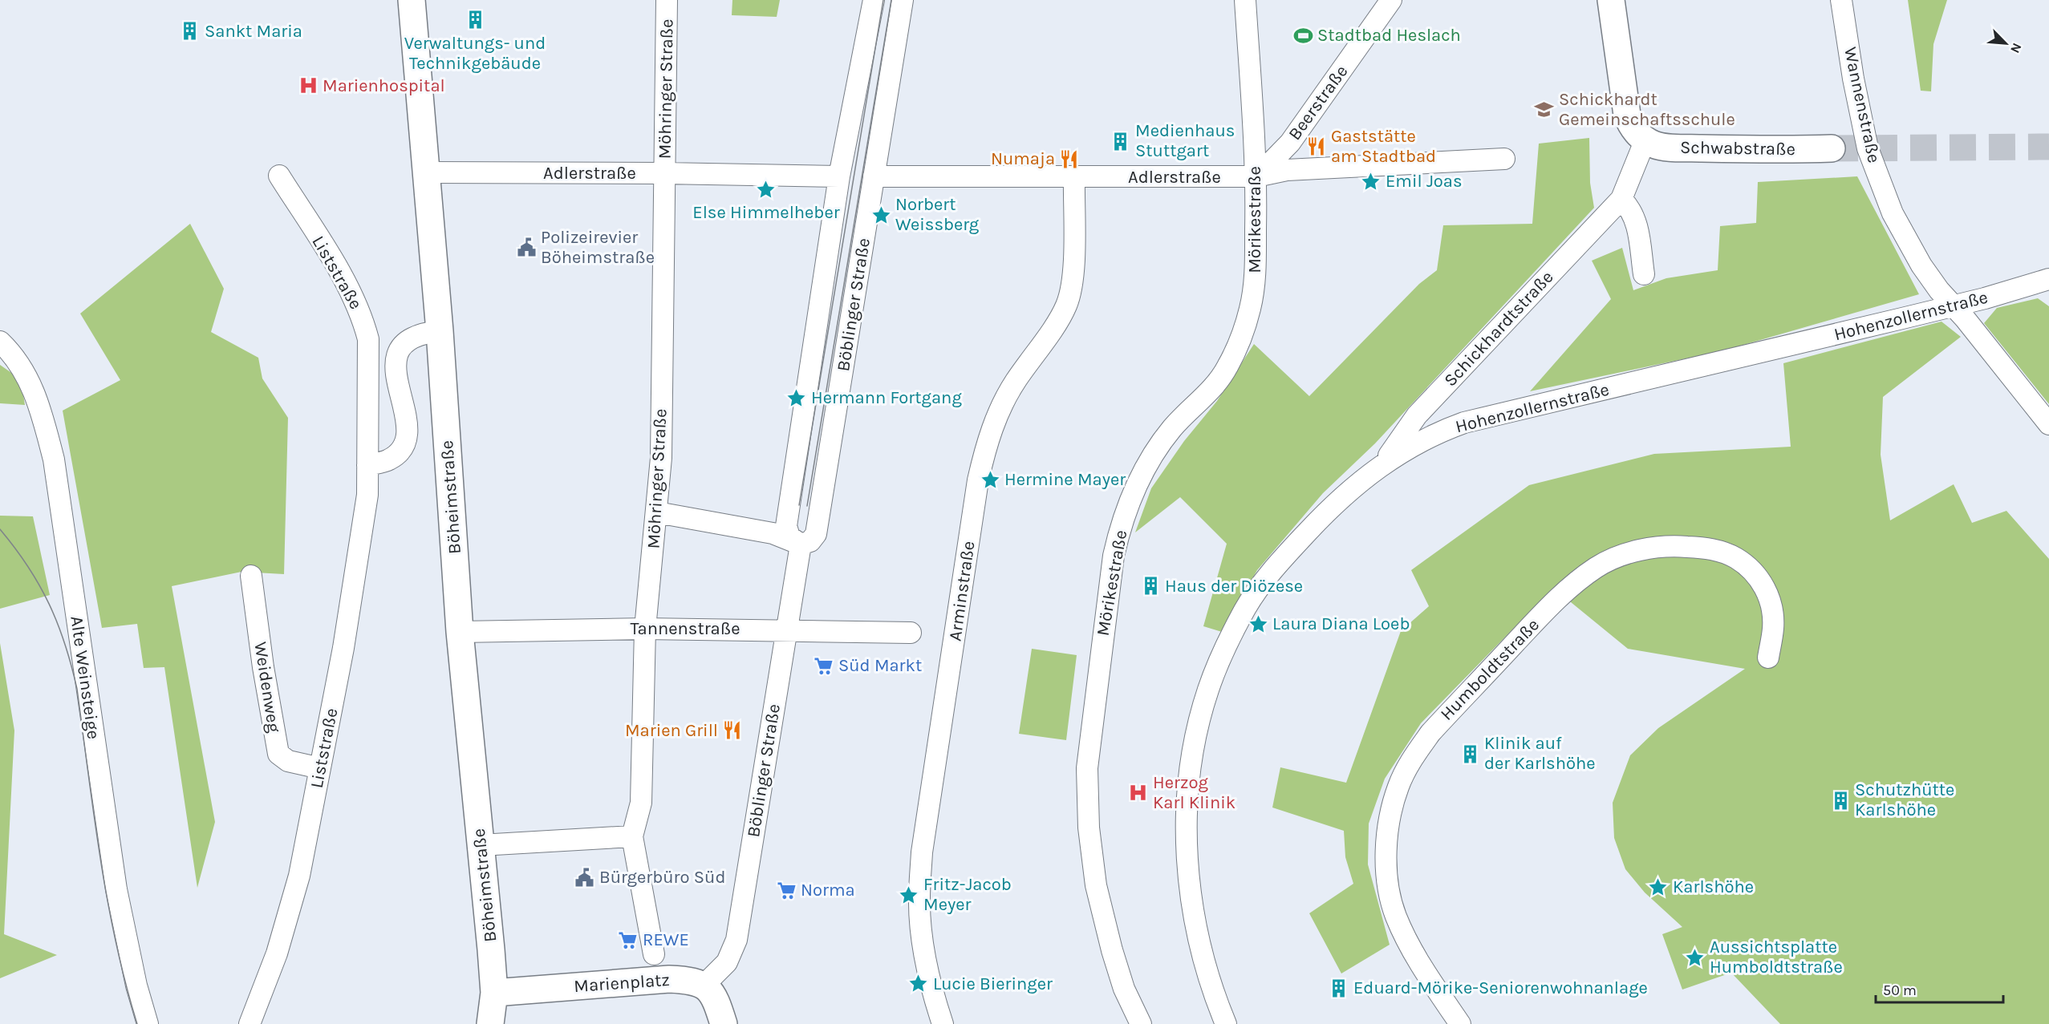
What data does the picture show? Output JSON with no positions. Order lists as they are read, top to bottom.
{
  "streets": {
    "street": [
      "Möhringer Straße",
      "Beerstraße",
      "Wannenstraße",
      "Schwabstraße",
      "Adlerstraße",
      "Mörikestraße",
      "Liststraße",
      "Böblinger Straße",
      "Hohenzollernstraße",
      "Schickhardtstraße",
      "Böheimstraße",
      "Arminstraße",
      "Tannenstraße",
      "Humboldtstraße",
      "Alte Weinsteige",
      "Weidenweg",
      "Marienplatz"
    ]
  },
  "crossings": [
    ["Möhringer Straße", "Adlerstraße"],
    ["Möhringer Straße", "Tannenstraße"],
    ["Beerstraße", "Adlerstraße"],
    ["Beerstraße", "Mörikestraße"],
    ["Wannenstraße", "Hohenzollernstraße"],
    ["Schwabstraße", "Schickhardtstraße"],
    ["Adlerstraße", "Mörikestraße"],
    ["Adlerstraße", "Böblinger Straße"],
    ["Adlerstraße", "Böheimstraße"],
    ["Adlerstraße", "Arminstraße"],
    ["Liststraße", "Weidenweg"],
    ["Böblinger Straße", "Tannenstraße"],
    ["Böblinger Straße", "Marienplatz"],
    ["Hohenzollernstraße", "Schickhardtstraße"],
    ["Böheimstraße", "Tannenstraße"],
    ["Böheimstraße", "Marienplatz"]
  ],
  "places": {
    "building": [
      "Verwaltungs- und Technikgebäude",
      "Sankt Maria",
      "Medienhaus Stuttgart",
      "Haus der Diözese",
      "Klinik auf der Karlshöhe",
      "Schutzhütte Karlshöhe",
      "Eduard-Mörike-Seniorenwohnanlage"
    ],
    "sports": ["Stadtbad Heslach"],
    "hospital": ["Marienhospital", "Herzog Karl Klinik"],
    "school or university": ["Schickhardt Gemeinschaftsschule"],
    "restaurant": ["Gaststätte am Stadtbad", "Numaja", "Marien Grill"],
    "place": [
      "Emil Joas",
      "Else Himmelheber",
      "Norbert Weissberg",
      "Hermann Fortgang",
      "Hermine Mayer",
      "Laura Diana Loeb",
      "Karlshöhe",
      "Fritz-Jacob Meyer",
      "Aussichtsplatte Humboldtstraße",
      "Lucie Bieringer"
    ],
    "public building": ["Polizeirevier Böheimstraße", "Bürgerbüro Süd"],
    "supermarket": ["Süd Markt", "Norma", "REWE"]
  },
  "scale_bar": "50 m",
  "north": "bottom right"
}
